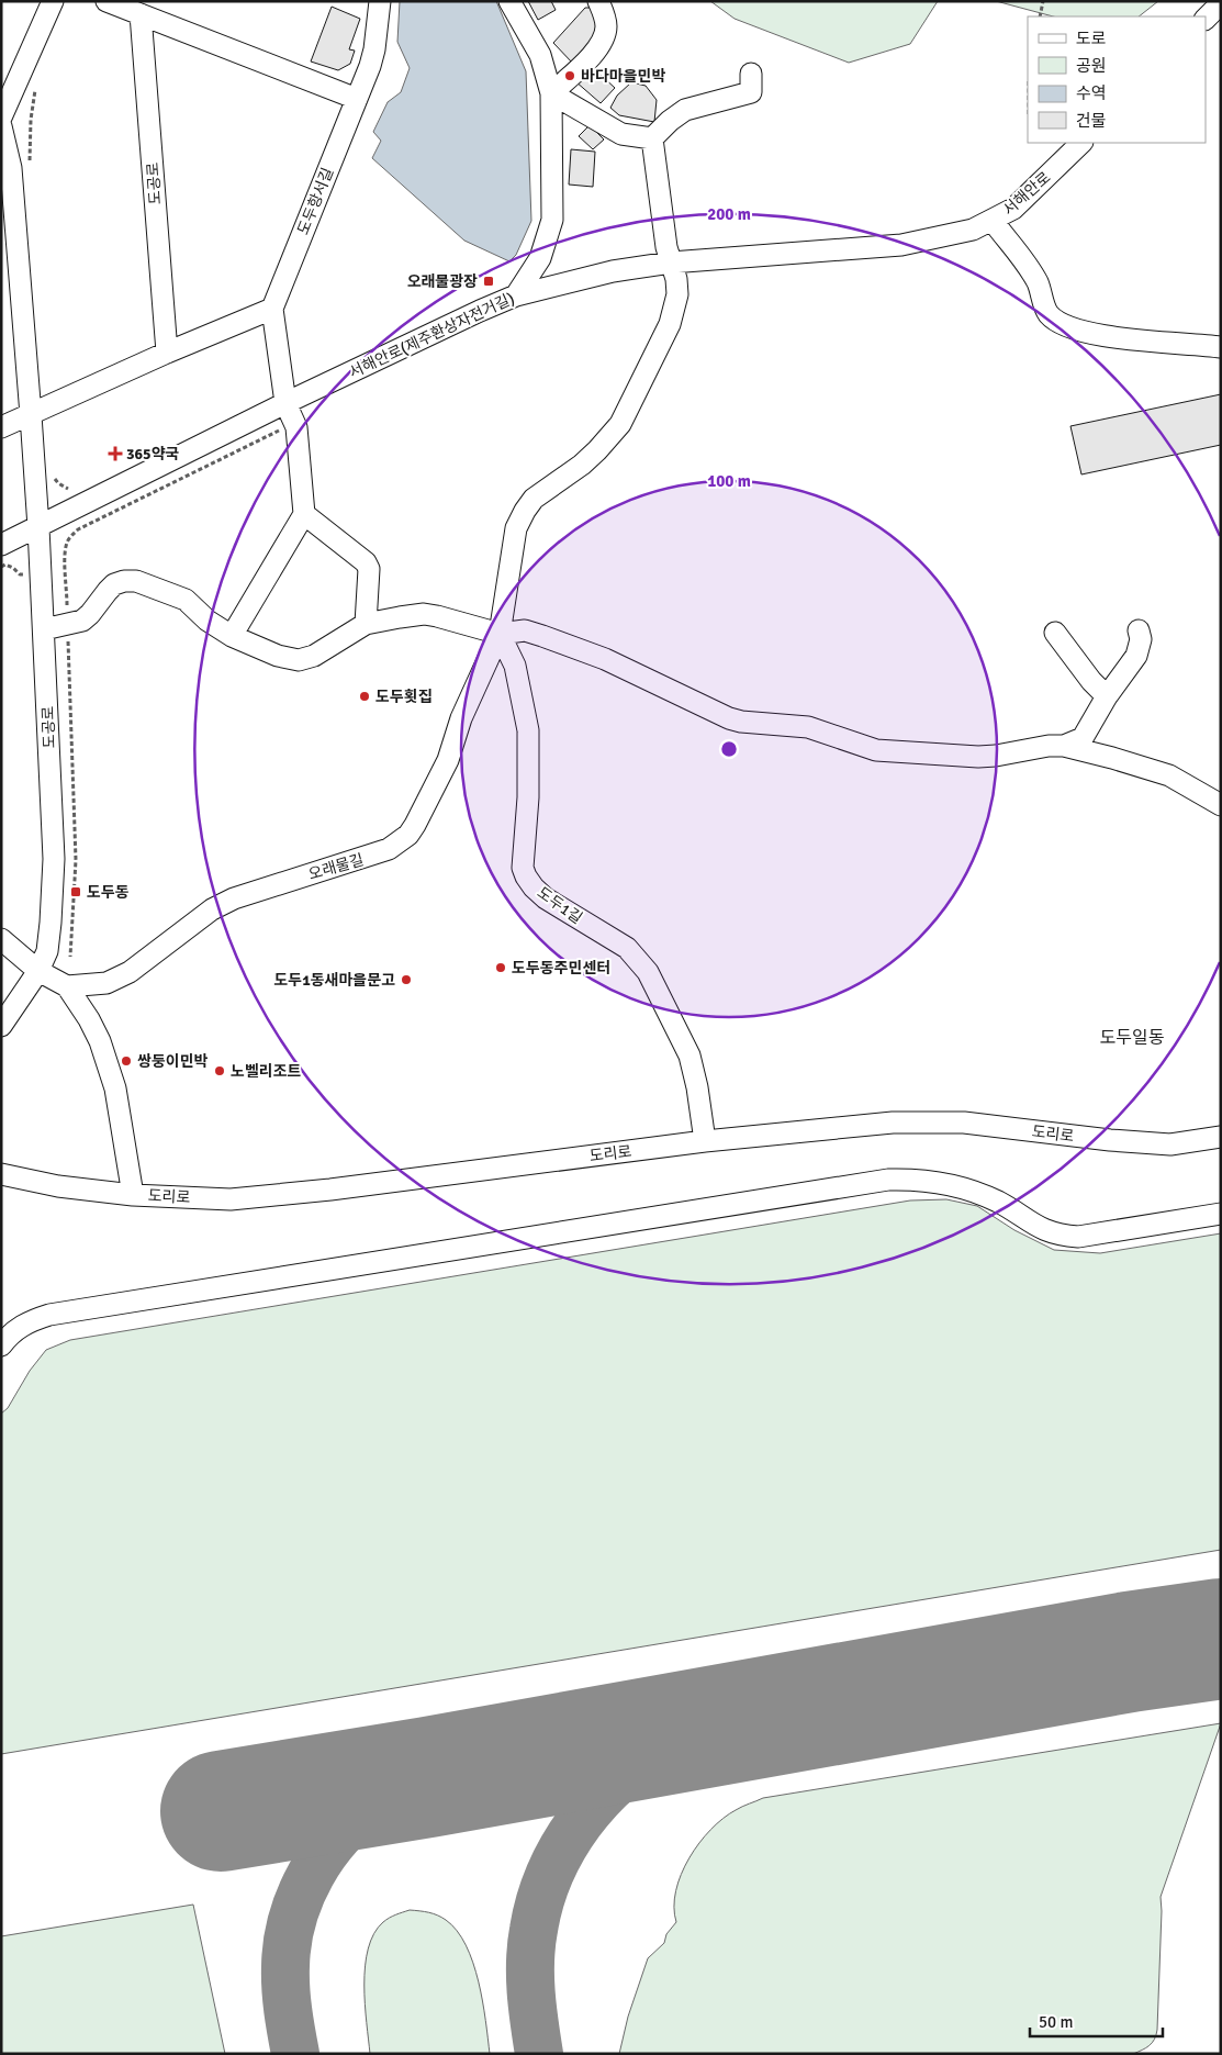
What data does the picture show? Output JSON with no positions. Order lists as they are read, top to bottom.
{
  "streets": {
    "street": [
      "도공로",
      "서해안로",
      "도두항서길",
      "서해안로(제주환상자전거길)",
      "오래물길",
      "도두1길",
      "도리로"
    ]
  },
  "crossings": [
    ["도공로", "서해안로(제주환상자전거길)"],
    ["서해안로", "서해안로(제주환상자전거길)"],
    ["도두항서길", "서해안로(제주환상자전거길)"],
    ["서해안로(제주환상자전거길)", "오래물길"],
    ["오래물길", "도두1길"],
    ["도두1길", "도리로"]
  ],
  "districts": ["도두일동"],
  "places": {
    "other": [
      "바다마을민박",
      "도두횟집",
      "도두동주민센터",
      "도두1동새마을문고",
      "쌍둥이민박",
      "노벨리조트"
    ],
    "transit": ["오래물광장", "도두동"],
    "health": ["365약국"]
  },
  "legend": [
    "도로",
    "공원",
    "수역",
    "건물"
  ],
  "scale_bar": "50 m",
  "rings": ["200 m", "100 m"]
}
